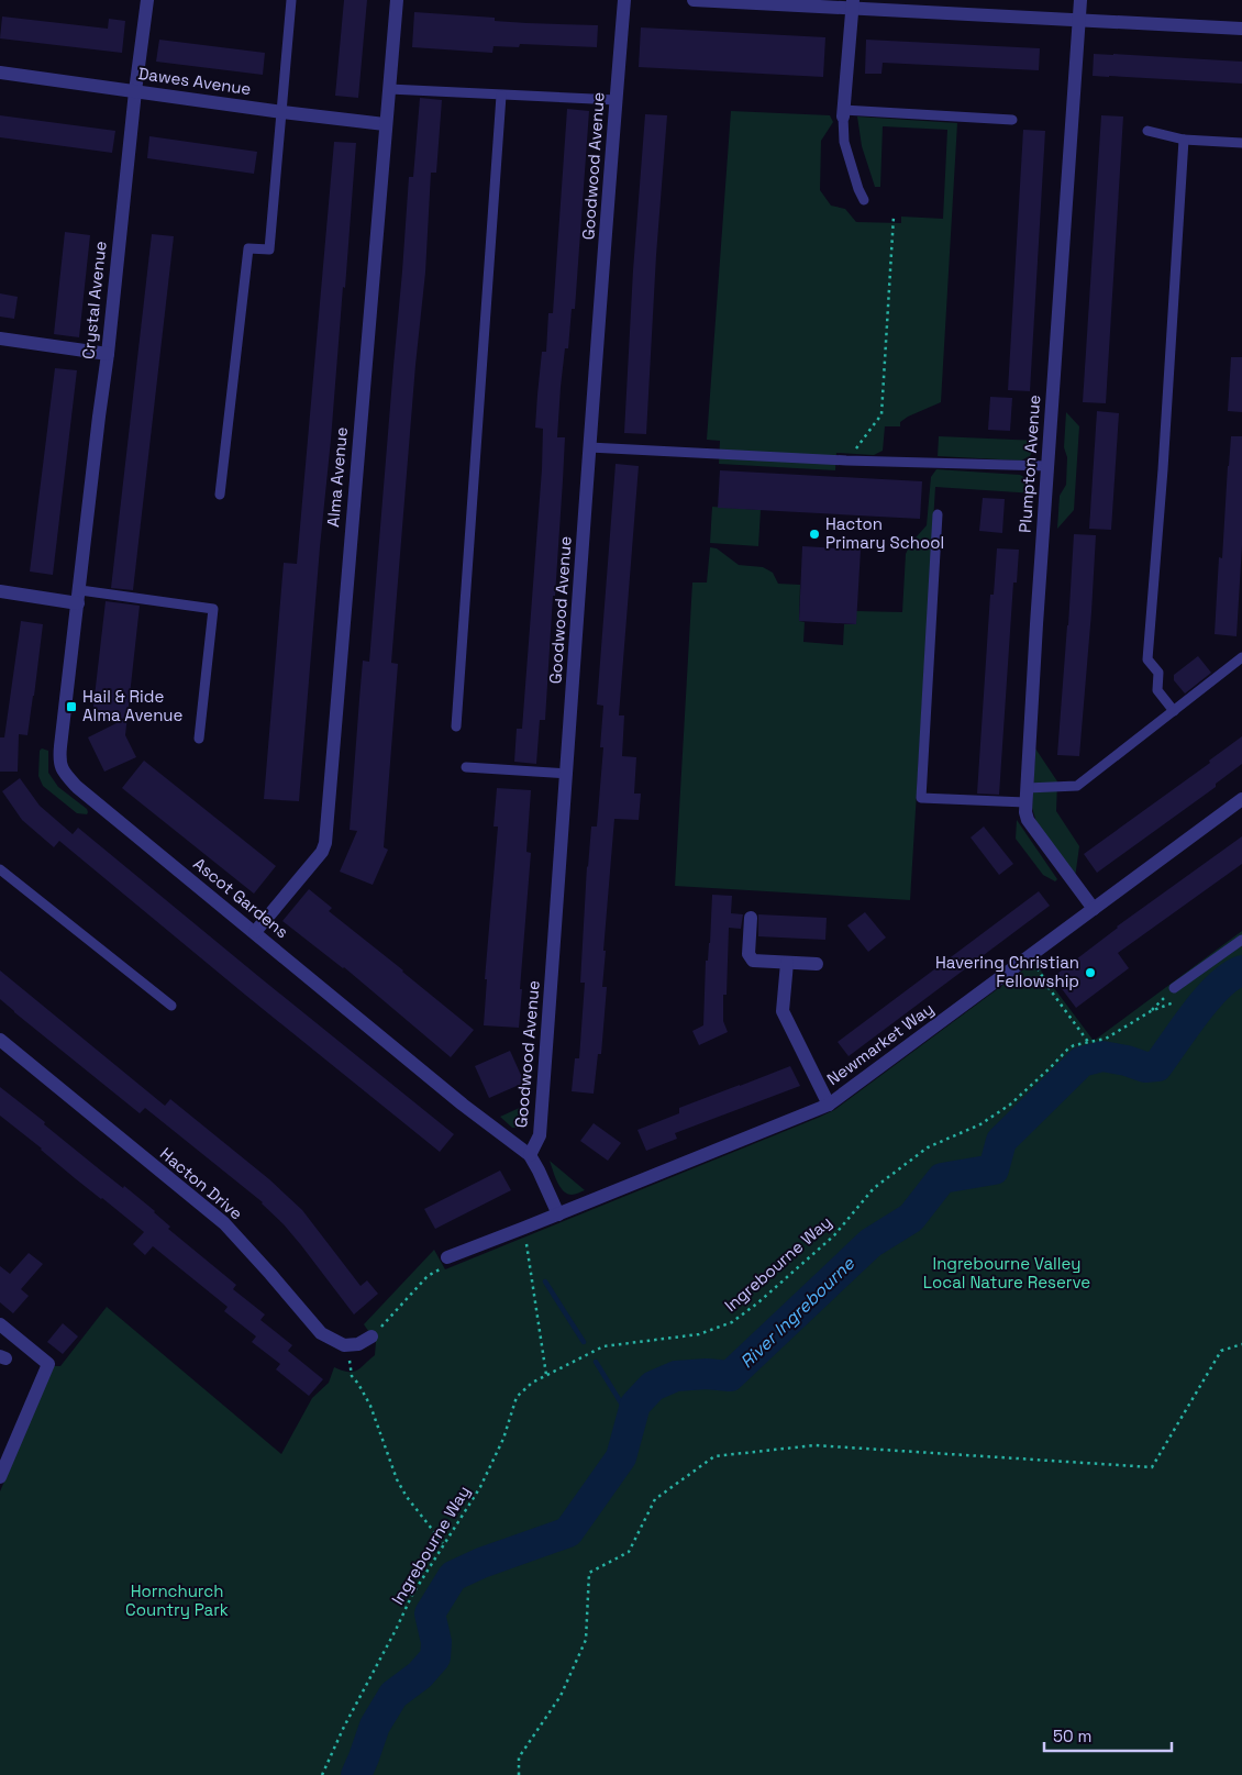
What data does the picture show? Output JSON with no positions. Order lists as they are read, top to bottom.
{
  "streets": {
    "street": [
      "Dawes Avenue",
      "Goodwood Avenue",
      "Crystal Avenue",
      "Plumpton Avenue",
      "Alma Avenue",
      "Ascot Gardens",
      "Newmarket Way",
      "Hacton Drive"
    ],
    "path": ["Ingrebourne Way"]
  },
  "crossings": [
    ["Dawes Avenue", "Crystal Avenue"],
    ["Dawes Avenue", "Alma Avenue"],
    ["Goodwood Avenue", "Ascot Gardens"],
    ["Crystal Avenue", "Ascot Gardens"],
    ["Plumpton Avenue", "Newmarket Way"],
    ["Alma Avenue", "Ascot Gardens"]
  ],
  "water": ["River Ingrebourne"],
  "parks": ["Ingrebourne Valley Local Nature Reserve", "Hornchurch Country Park"],
  "places": {
    "other": ["Hacton Primary School", "Havering Christian Fellowship"],
    "transit": ["Hail & Ride Alma Avenue"]
  },
  "scale_bar": "50 m"
}
